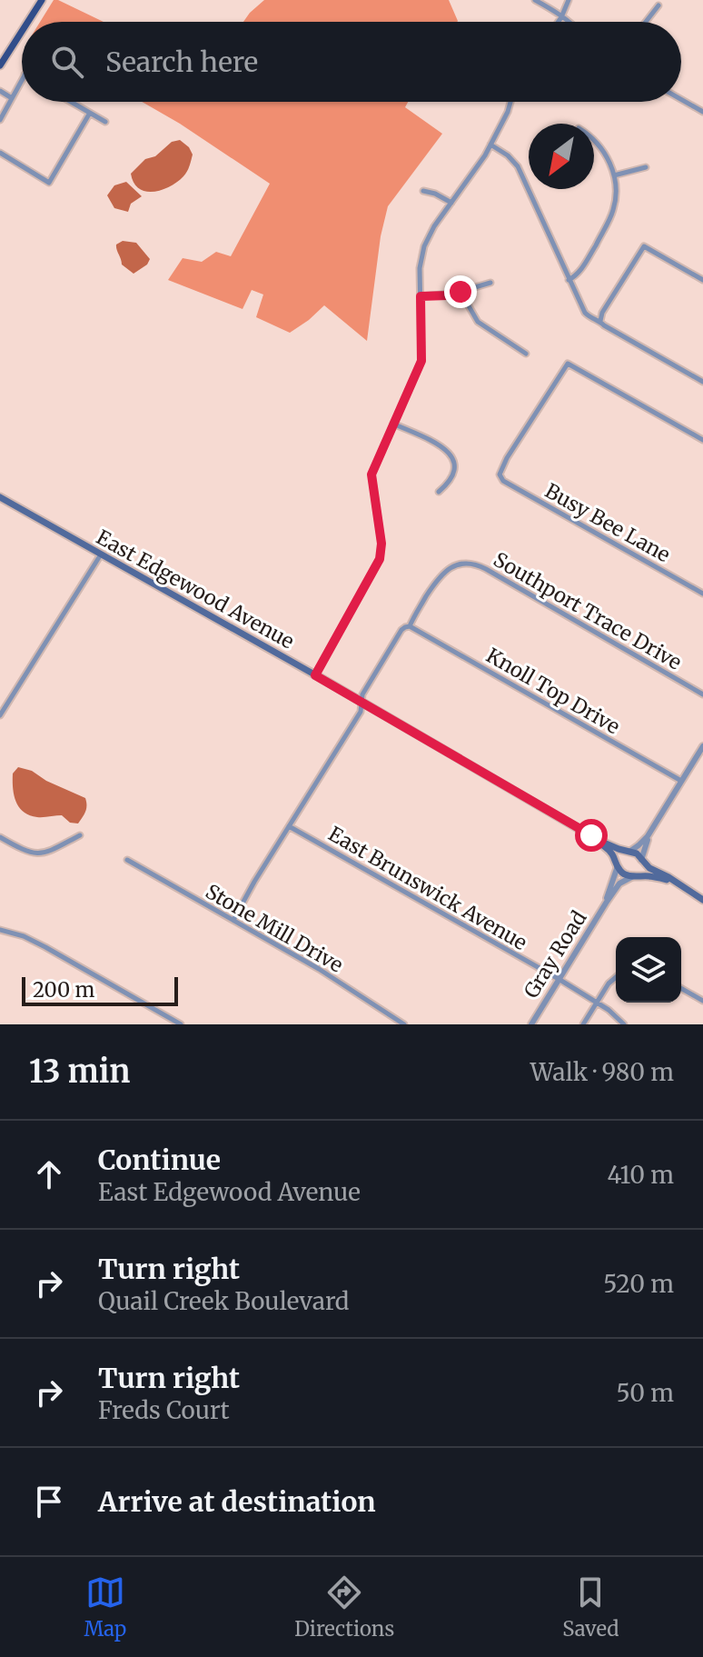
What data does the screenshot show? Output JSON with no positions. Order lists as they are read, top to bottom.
{
  "streets": {
    "main road": ["East Edgewood Avenue"],
    "street": [
      "Busy Bee Lane",
      "Southport Trace Drive",
      "Knoll Top Drive",
      "East Brunswick Avenue",
      "Stone Mill Drive",
      "Gray Road"
    ]
  },
  "crossings": [
    ["East Edgewood Avenue", "Gray Road"],
    ["Southport Trace Drive", "Knoll Top Drive"],
    ["East Brunswick Avenue", "Gray Road"]
  ],
  "scale_bar": "200 m",
  "north": "bottom left",
  "page": {
    "search": "Search here",
    "scale": "200 m",
    "heading": ["13 min", "Walk · 980 m"],
    "list": [
      ["Continue", "East Edgewood Avenue", "410 m"],
      ["Turn right", "Quail Creek Boulevard", "520 m"],
      ["Turn right", "Freds Court", "50 m"],
      "Arrive at destination"
    ],
    "nav": ["Map", "Directions", "Saved"]
  }
}
